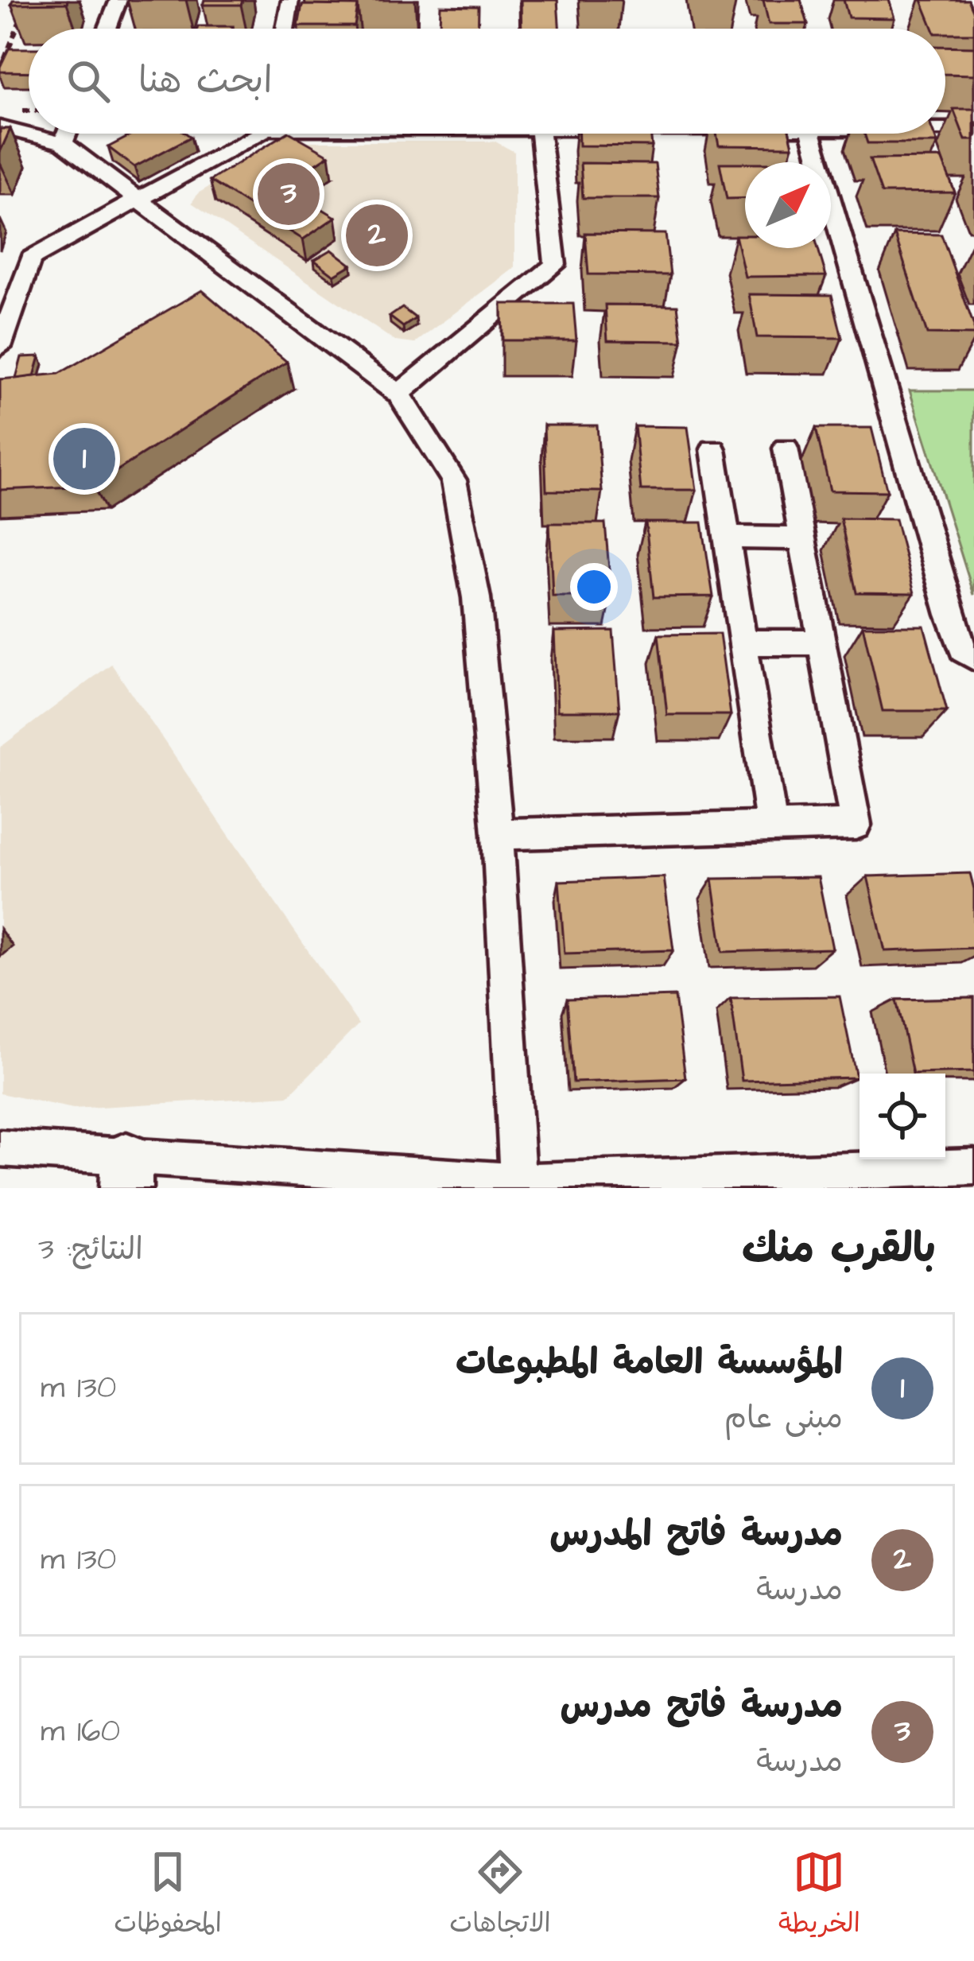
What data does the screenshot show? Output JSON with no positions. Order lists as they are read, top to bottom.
{
  "north": "top right",
  "page": {
    "search": "ابحث هنا",
    "pins": ["3", "2", "1"],
    "heading": ["بالقرب منك", "النتائج: 3"],
    "list": [
      {
        "mark": "1",
        "name": "المؤسسة العامة المطبوعات",
        "note": "مبنى عام",
        "value": "130 m"
      },
      {
        "mark": "2",
        "name": "مدرسة فاتح المدرس",
        "note": "مدرسة",
        "value": "130 m"
      },
      {
        "mark": "3",
        "name": "مدرسة فاتح مدرس",
        "note": "مدرسة",
        "value": "160 m"
      }
    ],
    "nav": ["الخريطة", "الاتجاهات", "المحفوظات"]
  }
}
